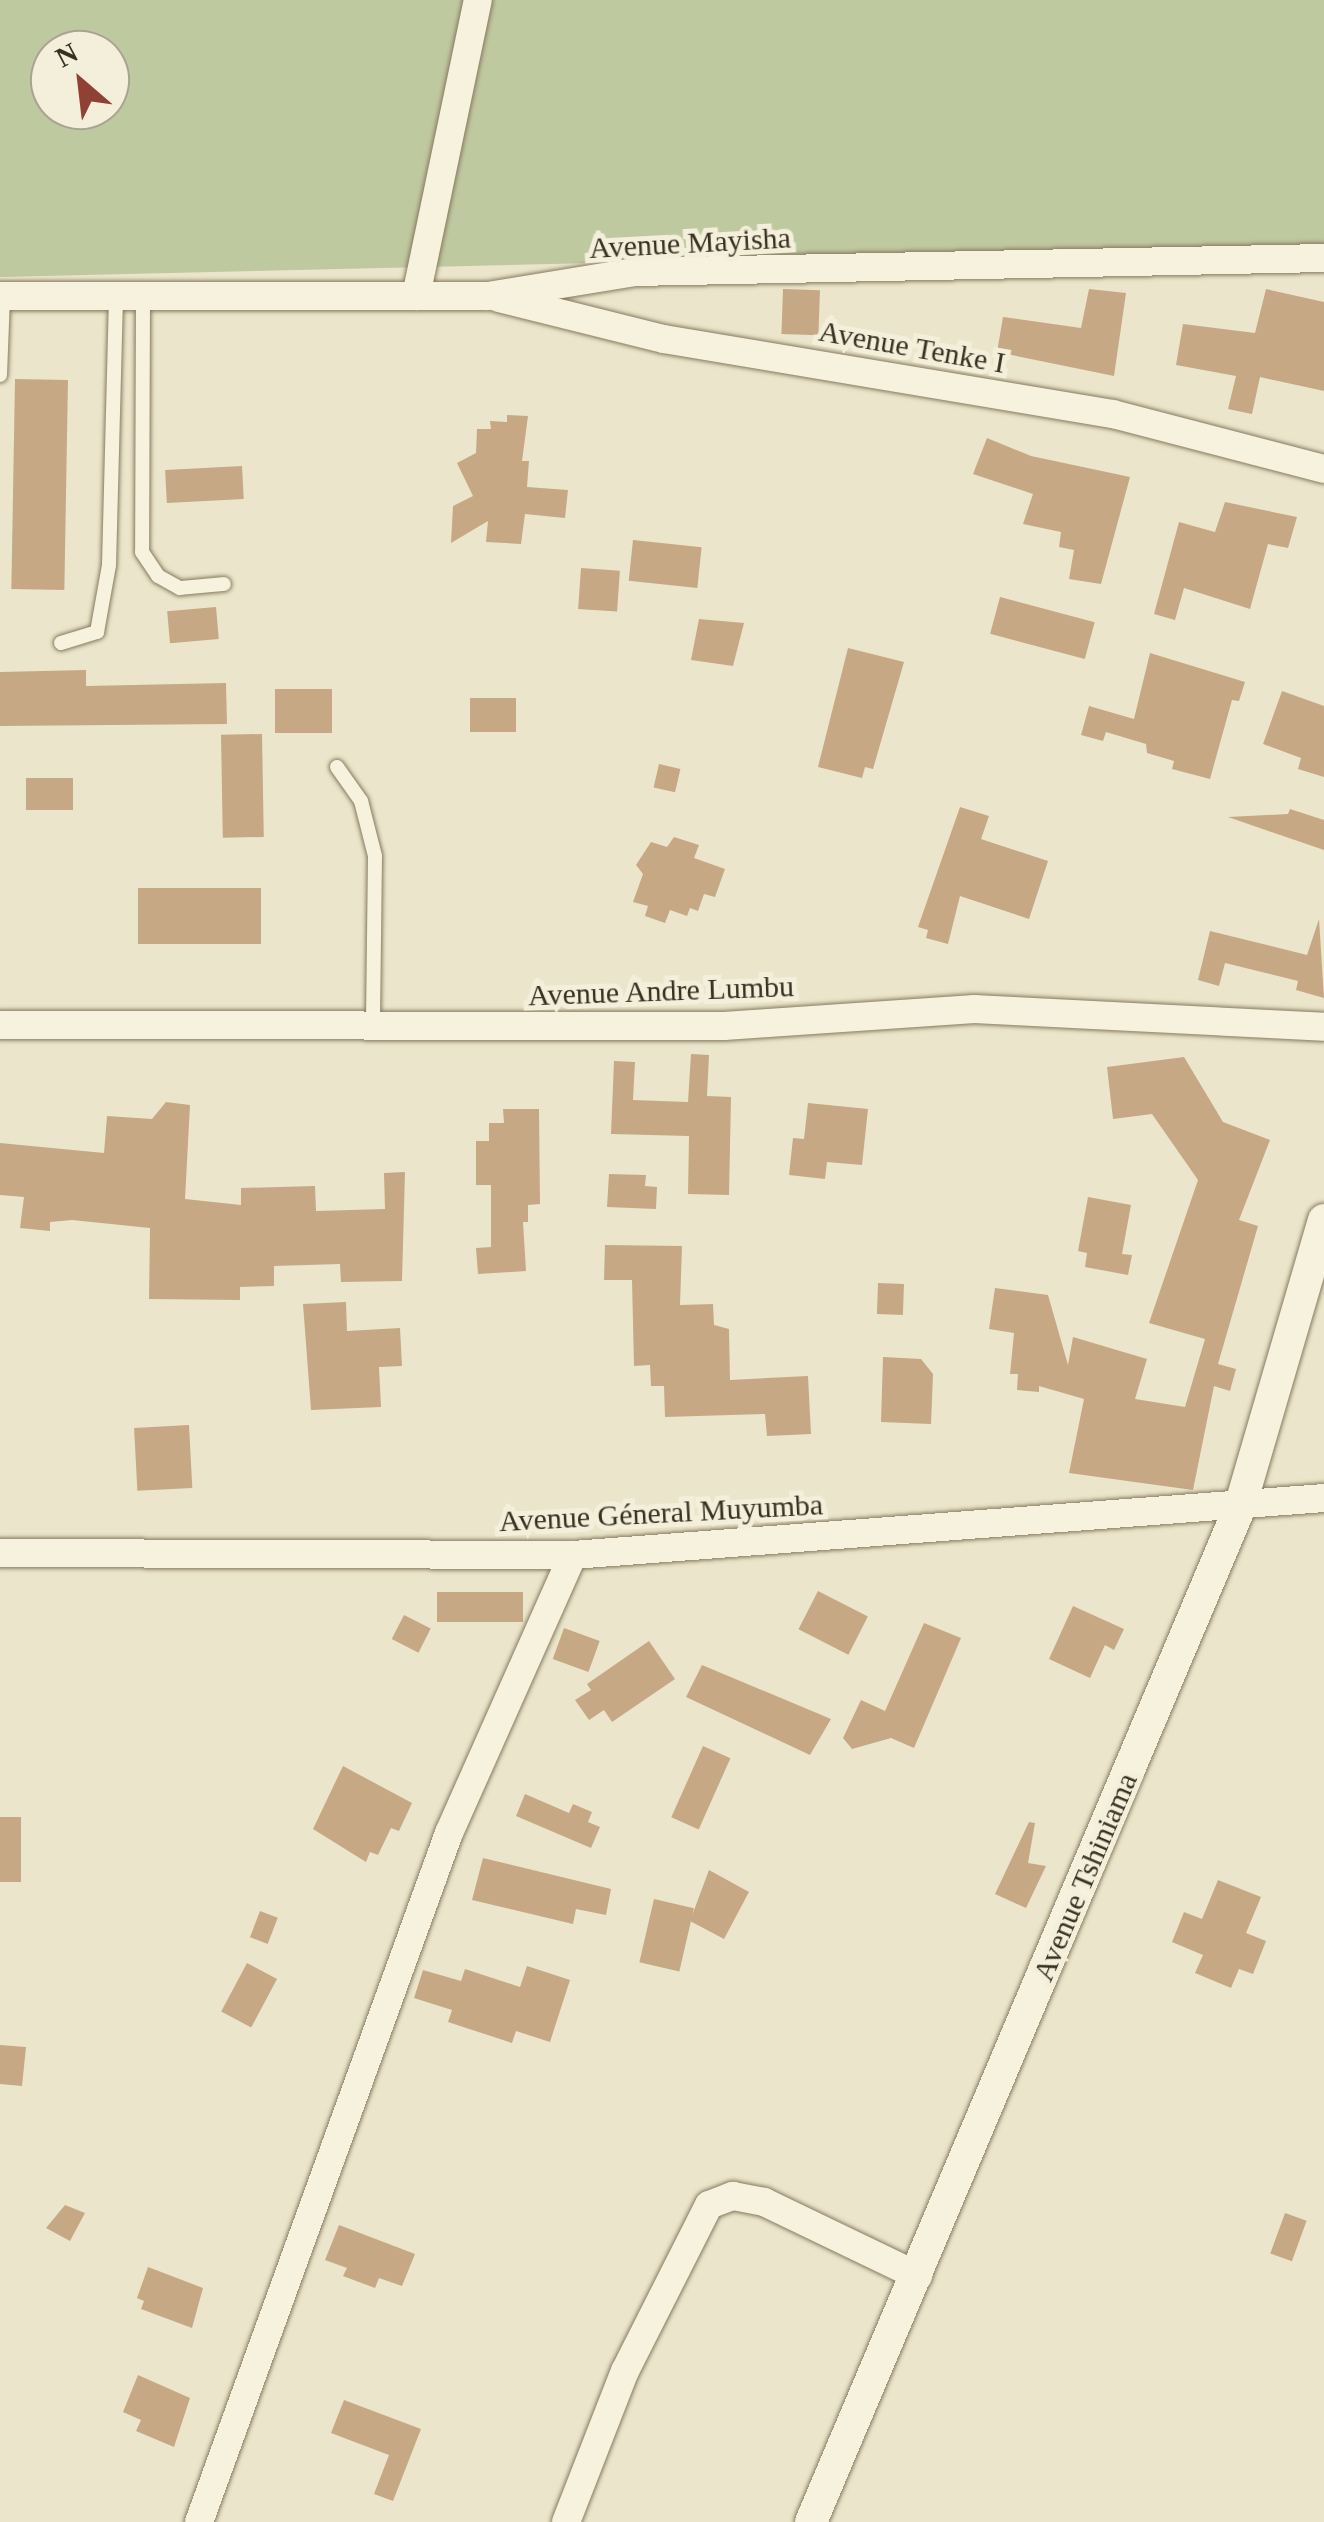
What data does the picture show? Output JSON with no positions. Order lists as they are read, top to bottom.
{
  "streets": {
    "street": [
      "Avenue Mayisha",
      "Avenue Tenke I",
      "Avenue Andre Lumbu",
      "Avenue Géneral Muyumba",
      "Avenue Tshiniama"
    ]
  },
  "crossings": [
    ["Avenue Mayisha", "Avenue Tenke I"],
    ["Avenue Géneral Muyumba", "Avenue Tshiniama"]
  ],
  "north": "top left"
}
